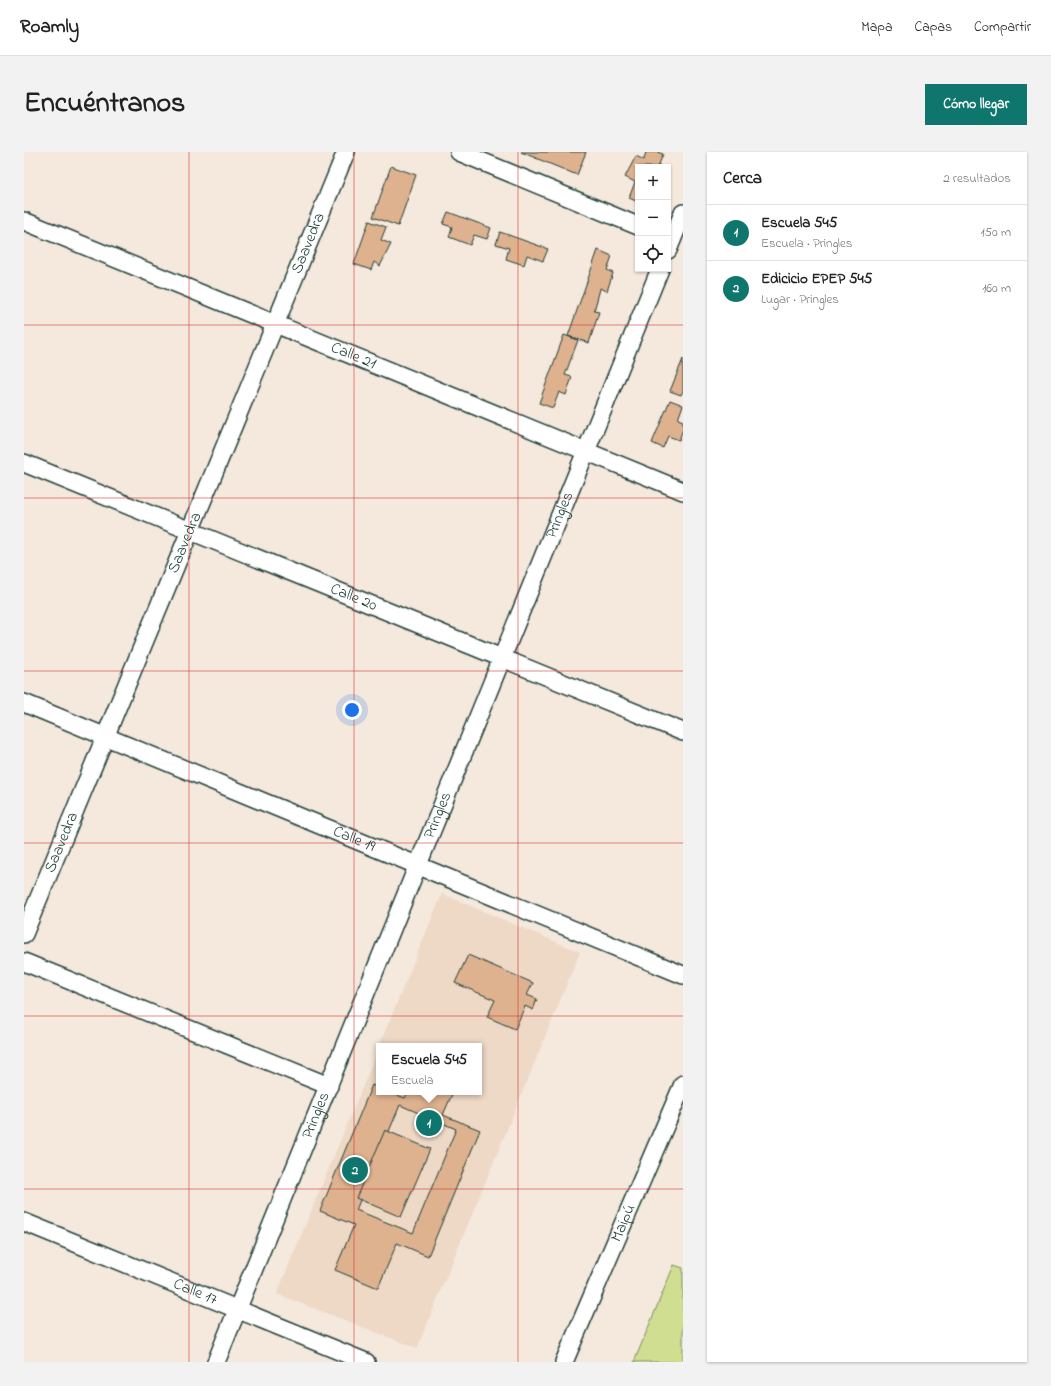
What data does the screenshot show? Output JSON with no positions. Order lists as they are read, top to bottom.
{
  "streets": {
    "street": [
      "Saavedra",
      "Calle 21",
      "Pringles",
      "Calle 20",
      "Calle 19",
      "Maipú",
      "Calle 17"
    ]
  },
  "crossings": [
    ["Saavedra", "Calle 21"],
    ["Saavedra", "Calle 20"],
    ["Saavedra", "Calle 19"],
    ["Calle 21", "Pringles"],
    ["Pringles", "Calle 20"],
    ["Pringles", "Calle 19"],
    ["Pringles", "Calle 17"]
  ],
  "page": {
    "header": "Roamly",
    "nav": ["Mapa", "Capas", "Compartir"],
    "title": "Encuéntranos",
    "buttons": "Cómo llegar",
    "heading": ["Cerca", "2 resultados"],
    "map_buttons": ["+", "−"],
    "list": [
      {
        "mark": "1",
        "name": "Escuela 545",
        "note": "Escuela · Pringles",
        "value": "150 m"
      },
      {
        "mark": "2",
        "name": "Edicicio EPEP 545",
        "note": "Lugar · Pringles",
        "value": "160 m"
      }
    ],
    "popup": ["Escuela 545", "Escuela"],
    "pins": ["1", "2"]
  }
}
